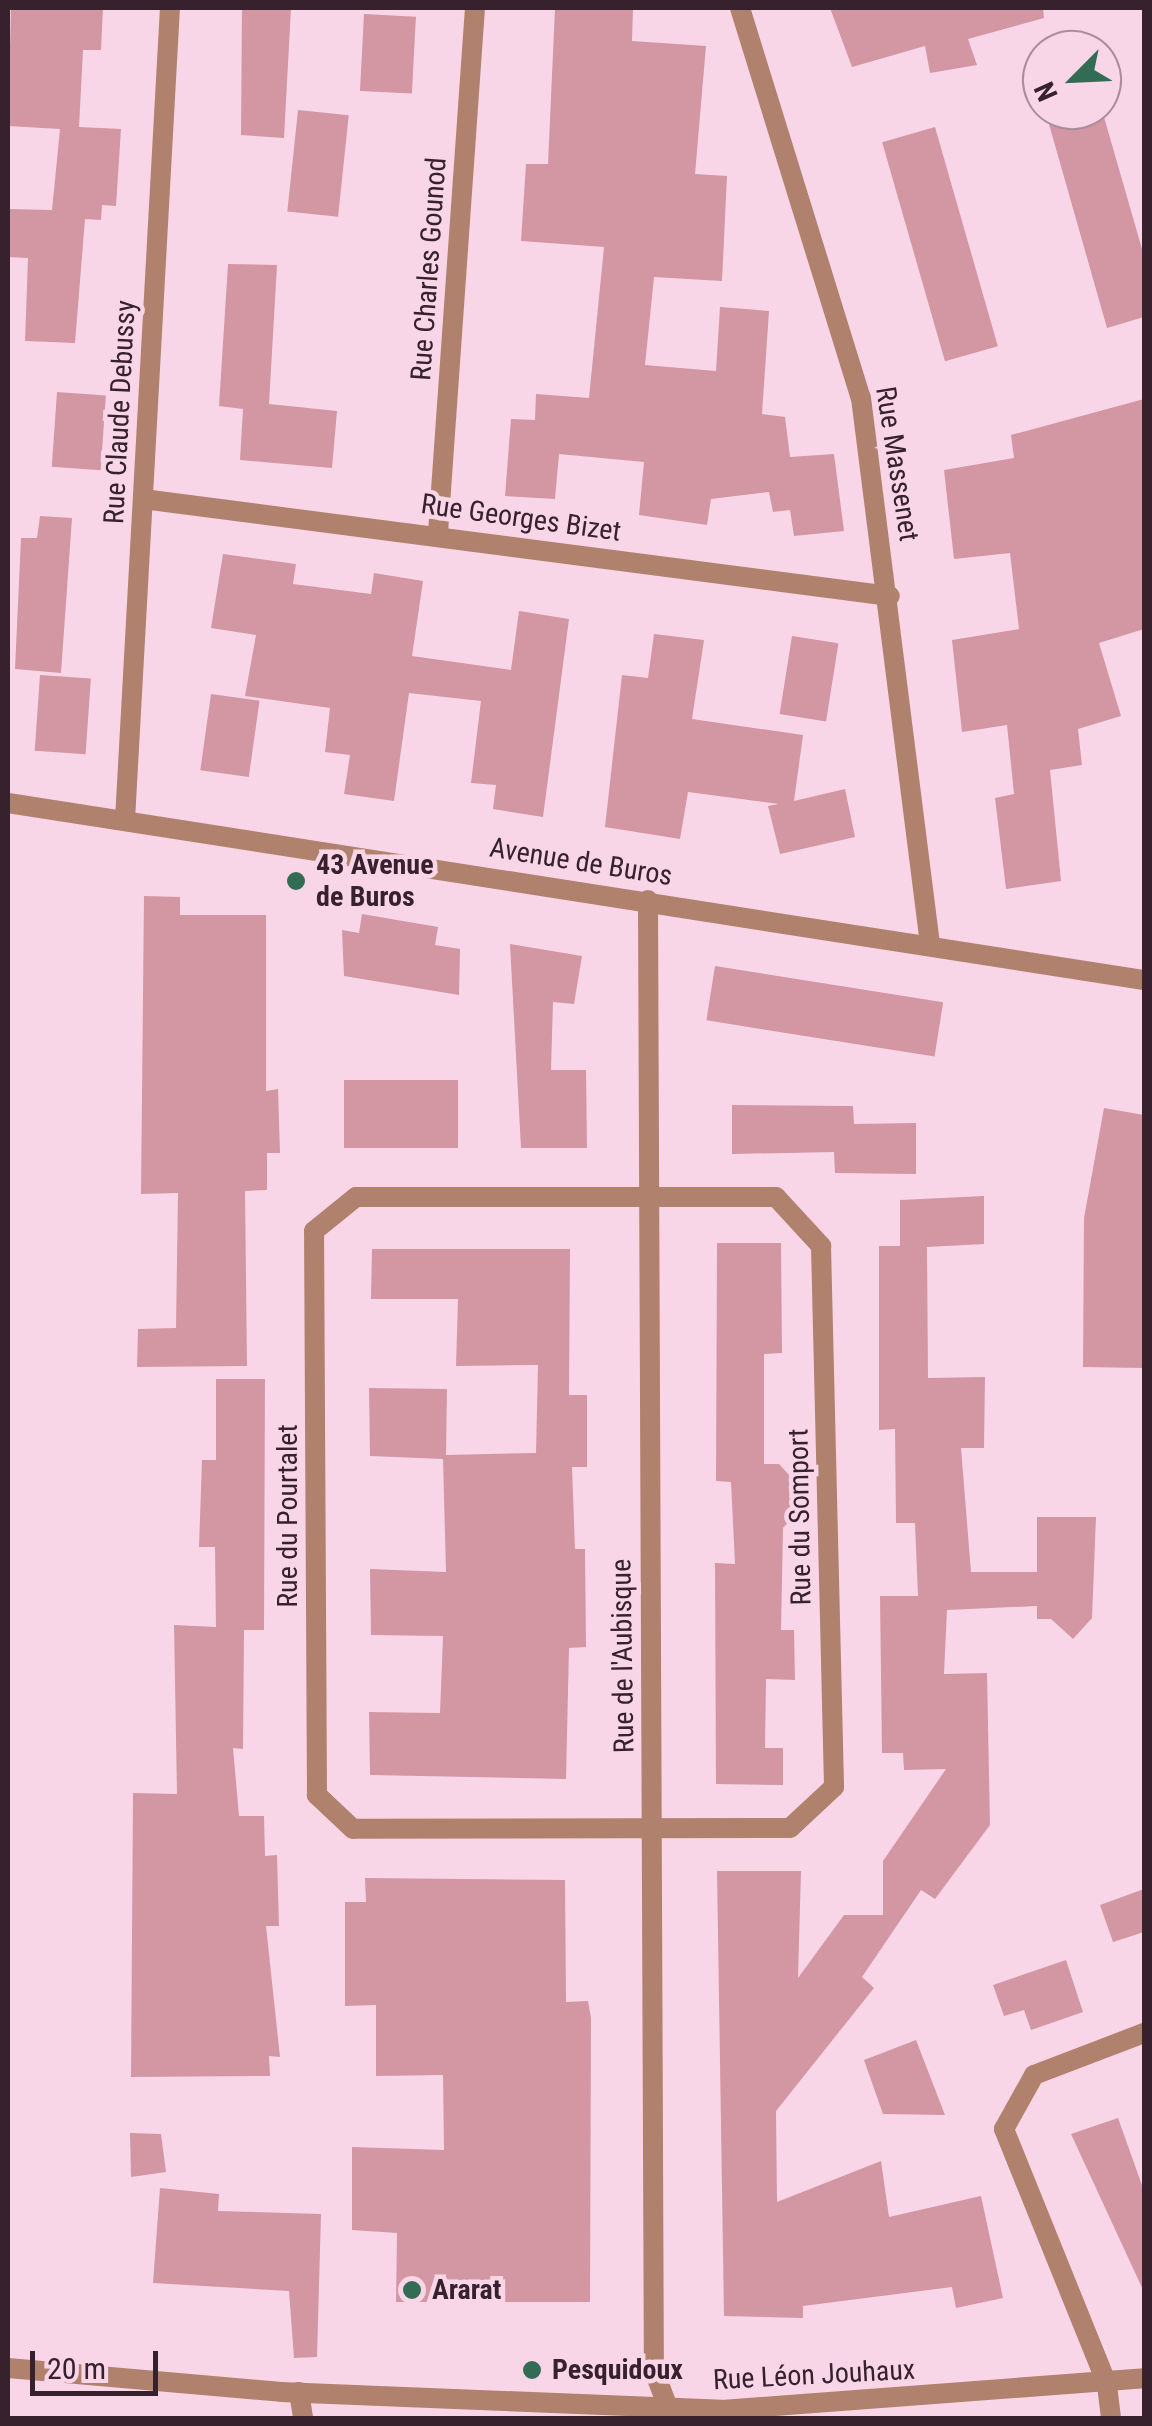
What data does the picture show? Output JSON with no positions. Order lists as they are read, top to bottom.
{
  "streets": {
    "street": [
      "Rue Charles Gounod",
      "Rue Claude Debussy",
      "Rue Massenet",
      "Rue Georges Bizet",
      "Avenue de Buros",
      "Rue du Pourtalet",
      "Rue du Somport",
      "Rue de l'Aubisque",
      "Rue Léon Jouhaux"
    ]
  },
  "crossings": [
    ["Rue Charles Gounod", "Rue Georges Bizet"],
    ["Rue Claude Debussy", "Rue Georges Bizet"],
    ["Rue Claude Debussy", "Avenue de Buros"],
    ["Rue Massenet", "Rue Georges Bizet"],
    ["Rue Massenet", "Avenue de Buros"],
    ["Avenue de Buros", "Rue de l'Aubisque"],
    ["Rue du Pourtalet", "Rue du Somport"],
    ["Rue du Pourtalet", "Rue de l'Aubisque"],
    ["Rue du Somport", "Rue de l'Aubisque"],
    ["Rue de l'Aubisque", "Rue Léon Jouhaux"]
  ],
  "places": ["43 Avenue de Buros", "Ararat", "Pesquidoux"],
  "scale_bar": "20 m",
  "north": "bottom left"
}
